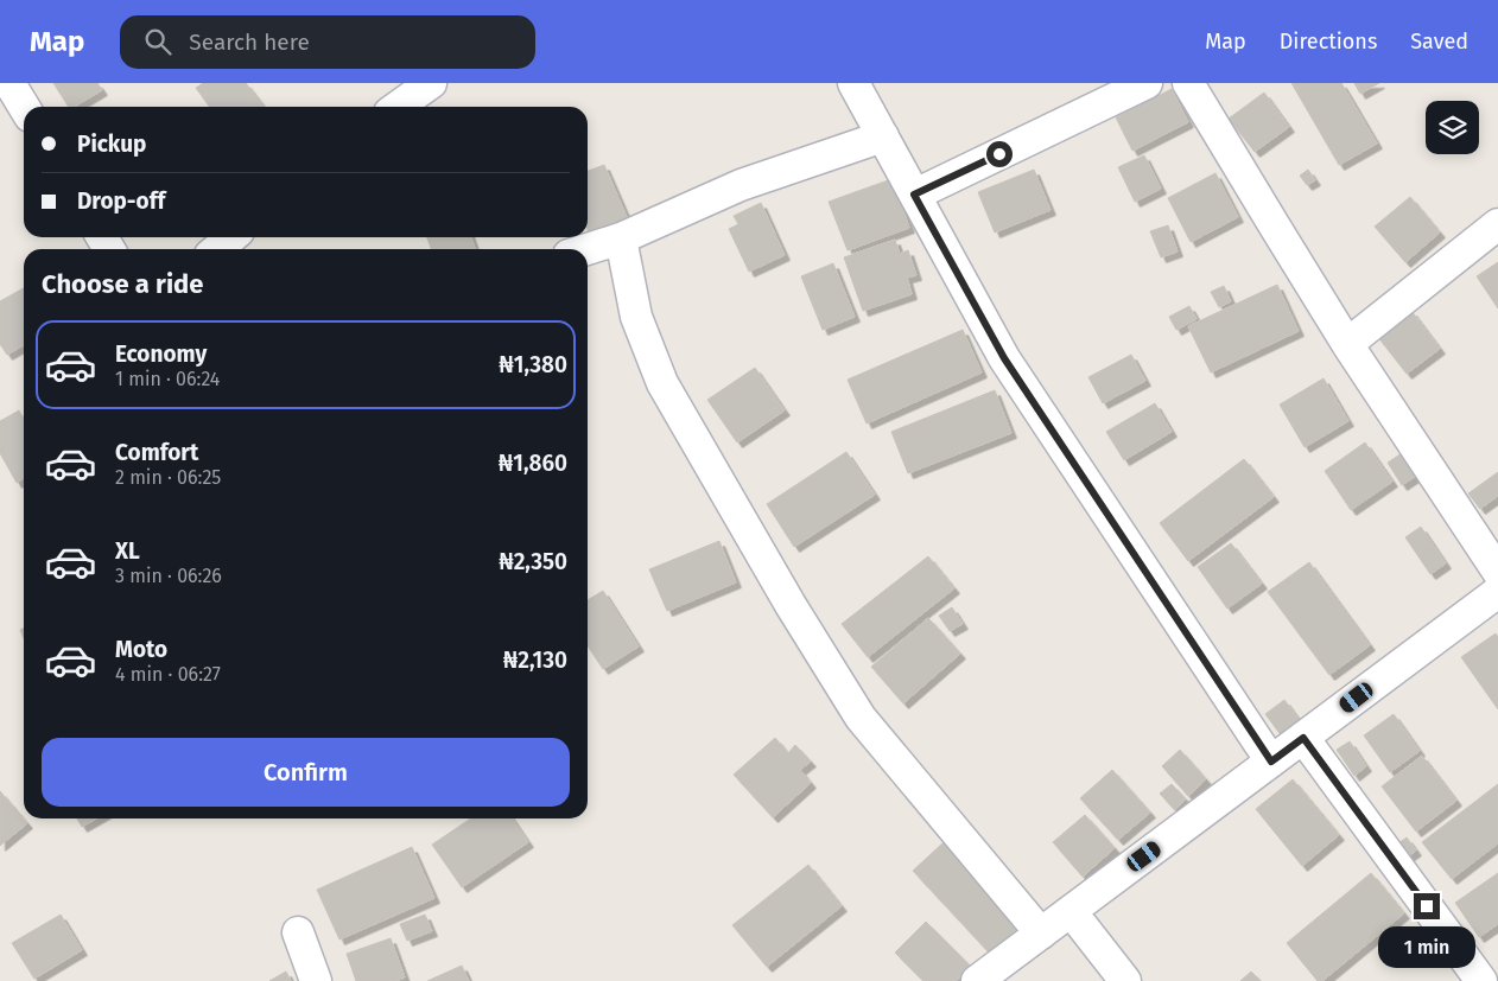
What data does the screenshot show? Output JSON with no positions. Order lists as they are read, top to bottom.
{
  "page": {
    "header": "Map",
    "search": "Search here",
    "nav": ["Map", "Directions", "Saved"],
    "banner": ["Pickup", "Drop-off"],
    "heading": "Choose a ride",
    "list": [
      {
        "name": "Economy",
        "note": "1 min · 06:24",
        "value": "₦1,380"
      },
      {
        "name": "Comfort",
        "note": "2 min · 06:25",
        "value": "₦1,860"
      },
      {
        "name": "XL",
        "note": "3 min · 06:26",
        "value": "₦2,350"
      },
      {
        "name": "Moto",
        "note": "4 min · 06:27",
        "value": "₦2,130"
      }
    ],
    "buttons": "Confirm",
    "bubble": "1 min"
  }
}
